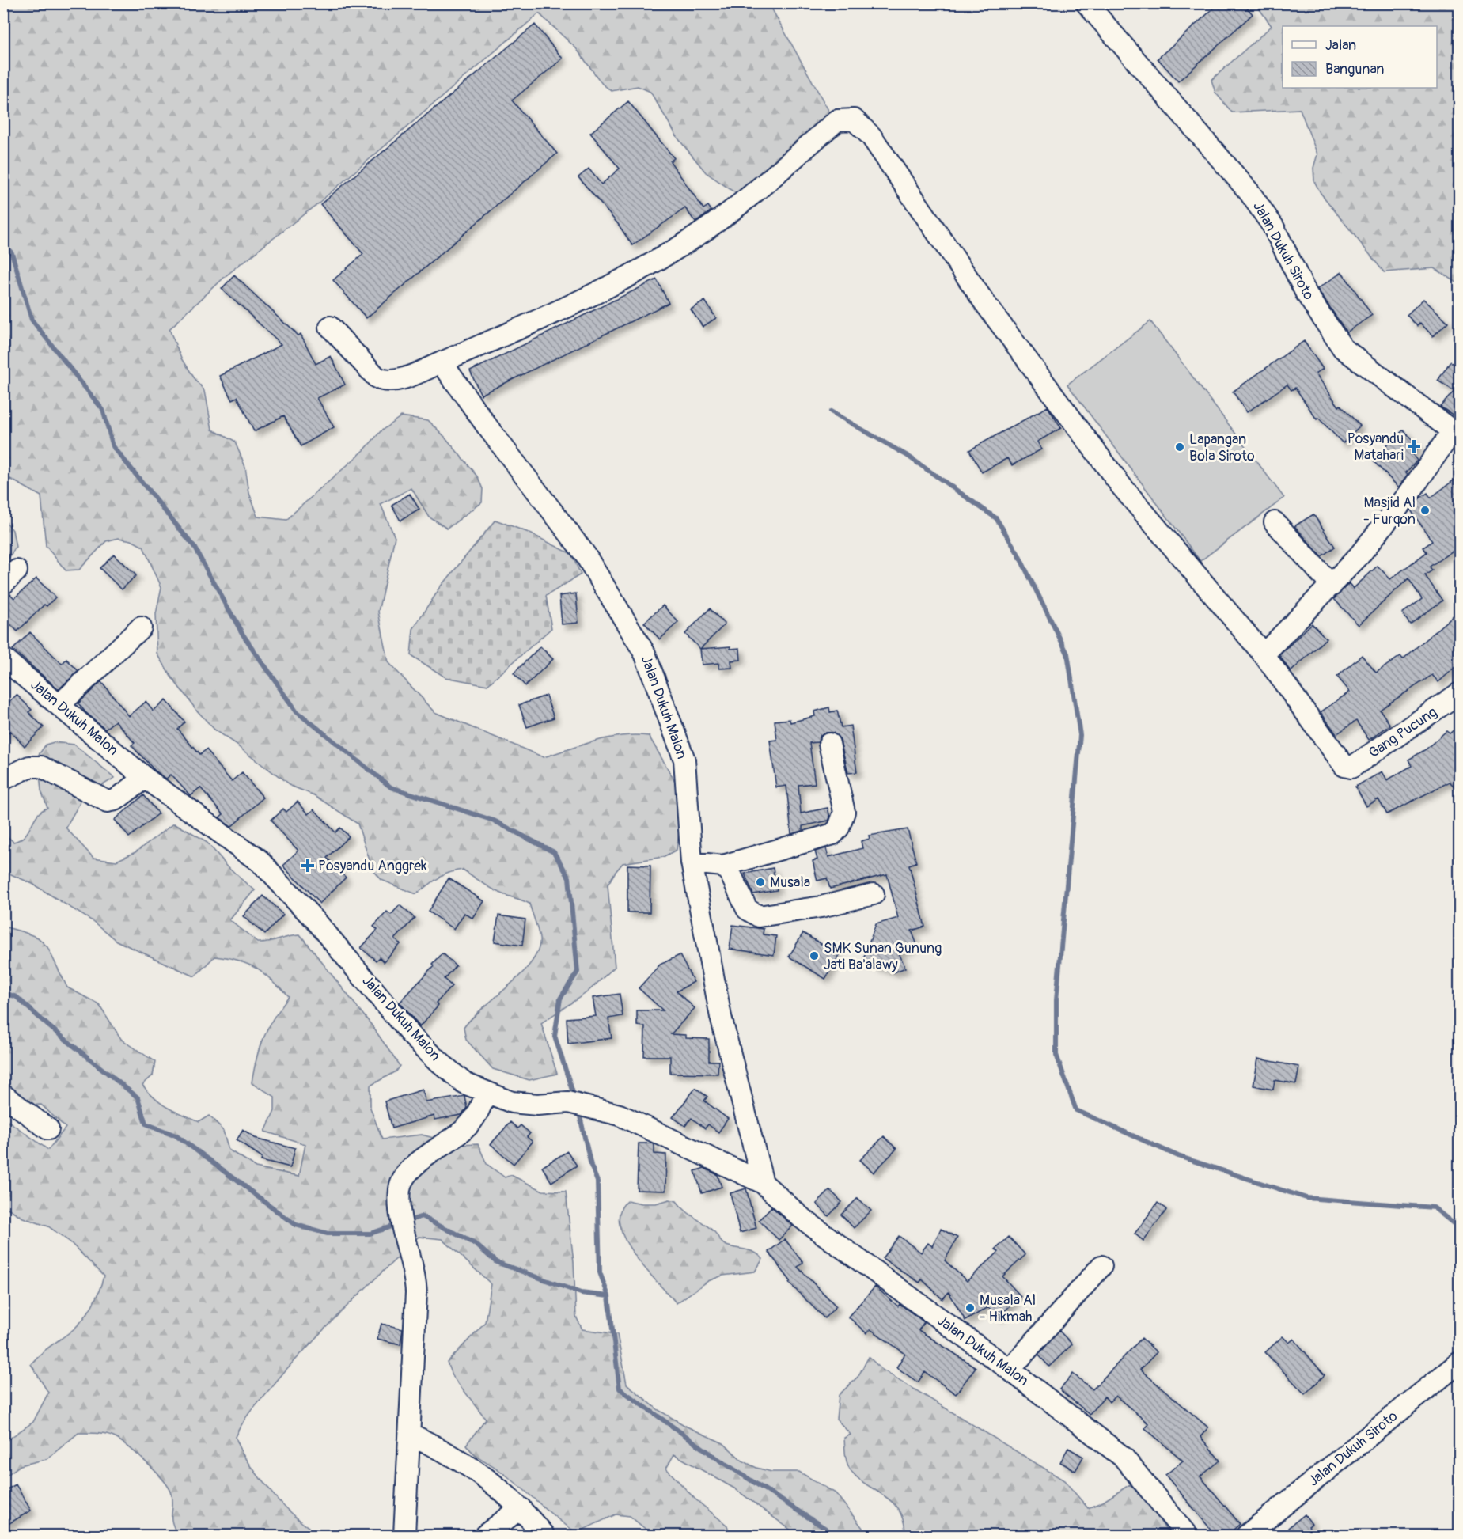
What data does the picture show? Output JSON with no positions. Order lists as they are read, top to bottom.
{
  "streets": {
    "street": ["Jalan Dukuh Siroto", "Jalan Dukuh Malon", "Gang Pucung"]
  },
  "places": {
    "health": ["Posyandu Matahari", "Posyandu Anggrek"],
    "other": [
      "Lapangan Bola Siroto",
      "Masjid Al - Furqon",
      "Musala",
      "SMK Sunan Gunung Jati Ba'alawy",
      "Musala Al - Hikmah"
    ]
  },
  "legend": ["Jalan", "Bangunan"]
}
